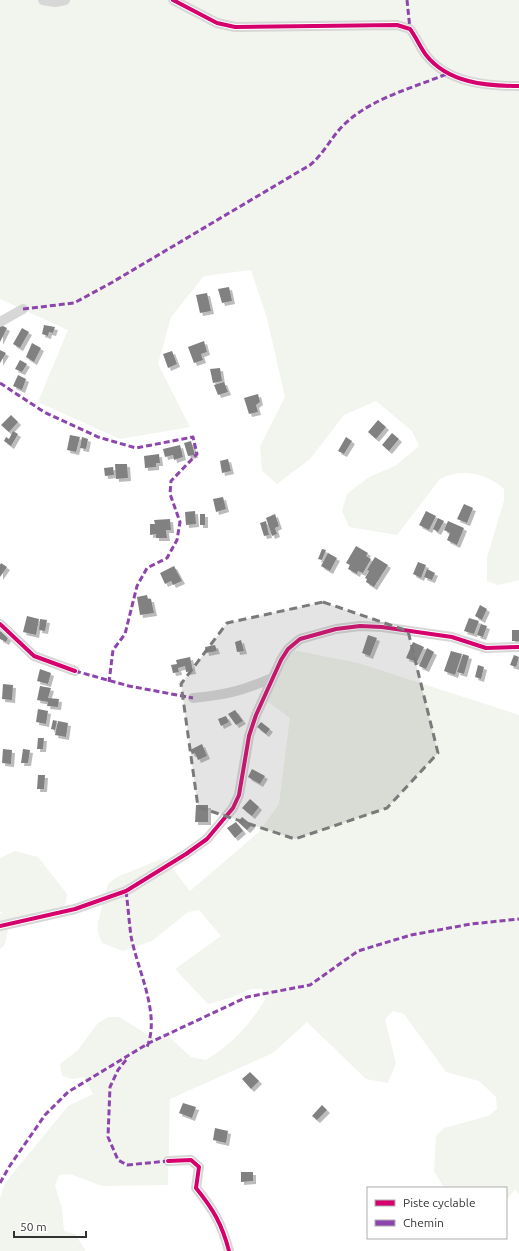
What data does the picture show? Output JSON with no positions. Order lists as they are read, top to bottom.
{
  "legend": ["Piste cyclable", "Chemin"],
  "scale_bar": "50 m"
}
